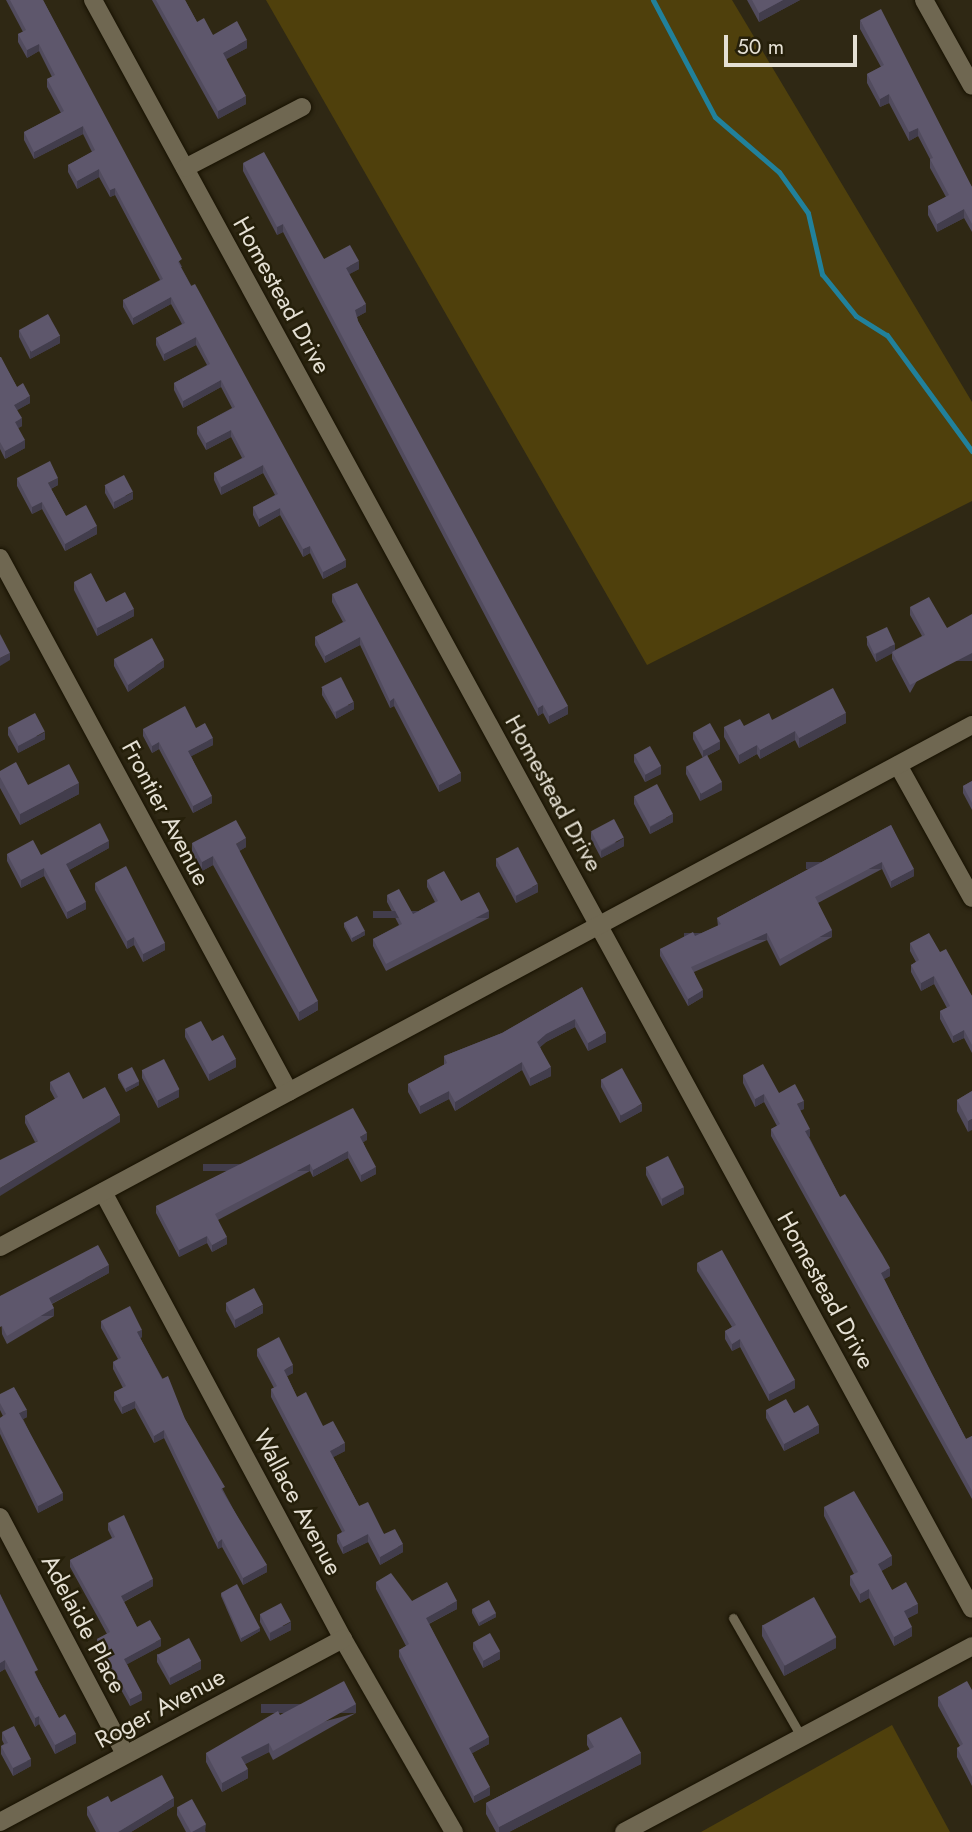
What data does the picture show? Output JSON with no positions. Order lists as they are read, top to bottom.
{
  "streets": {
    "street": [
      "Homestead Drive",
      "Frontier Avenue",
      "Wallace Avenue",
      "Adelaide Place",
      "Roger Avenue"
    ]
  },
  "crossings": [
    ["Wallace Avenue", "Roger Avenue"],
    ["Adelaide Place", "Roger Avenue"]
  ],
  "scale_bar": "50 m"
}
